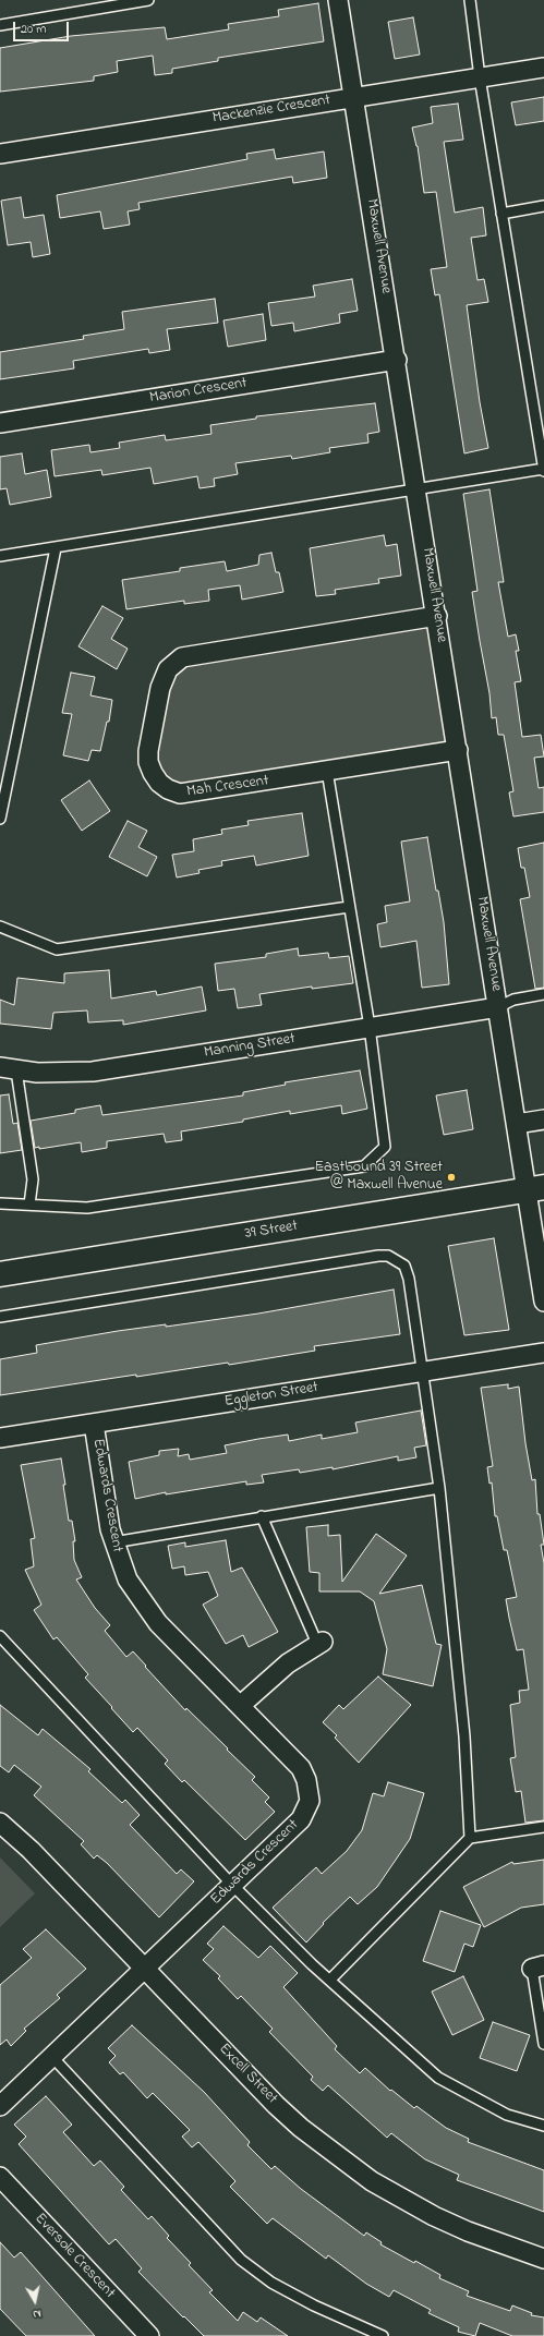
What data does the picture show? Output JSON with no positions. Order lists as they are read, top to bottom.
{
  "streets": {
    "street": [
      "Mackenzie Crescent",
      "Maxwell Avenue",
      "Marion Crescent",
      "Mah Crescent",
      "Manning Street",
      "39 Street",
      "Eggleton Street",
      "Edwards Crescent",
      "Excell Street",
      "Eversole Crescent"
    ]
  },
  "crossings": [
    ["Mackenzie Crescent", "Maxwell Avenue"],
    ["Maxwell Avenue", "Marion Crescent"],
    ["Maxwell Avenue", "Mah Crescent"],
    ["Maxwell Avenue", "Manning Street"],
    ["Maxwell Avenue", "39 Street"],
    ["Eggleton Street", "Edwards Crescent"],
    ["Edwards Crescent", "Excell Street"]
  ],
  "places": ["Eastbound 39 Street @ Maxwell Avenue"],
  "scale_bar": "20 m",
  "north": "bottom"
}
